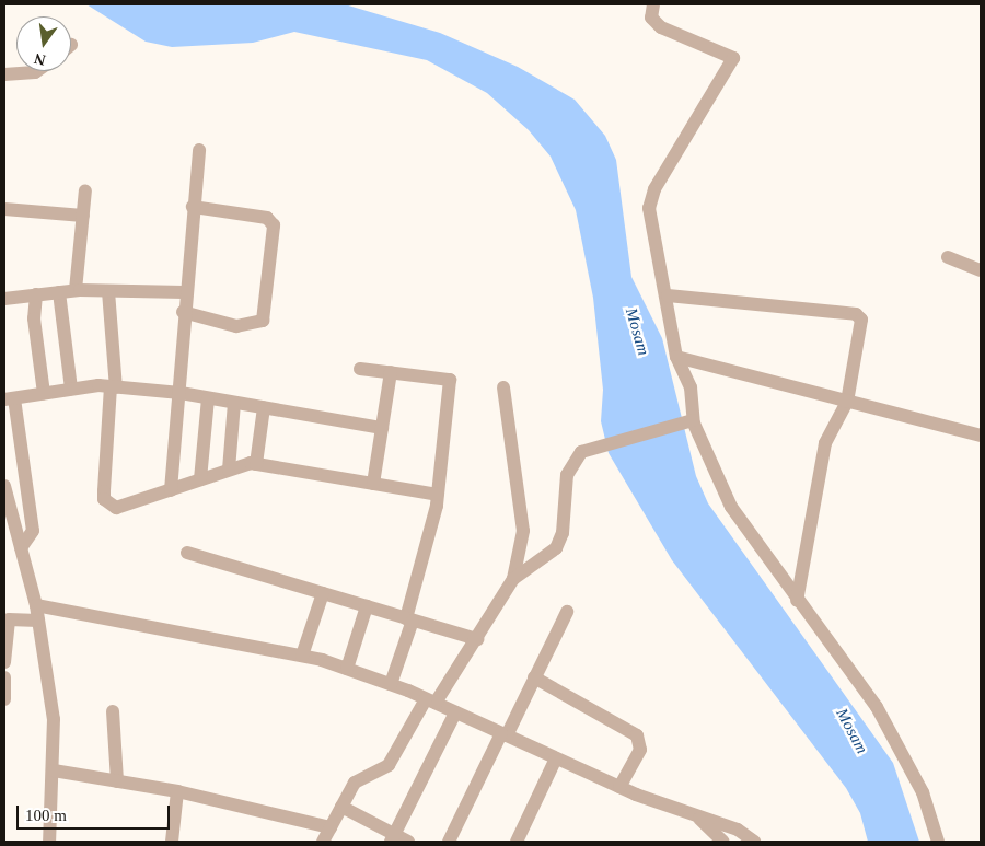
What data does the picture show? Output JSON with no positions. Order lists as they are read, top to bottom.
{
  "water": ["Mosam"],
  "scale_bar": "100 m",
  "north": "bottom"
}
